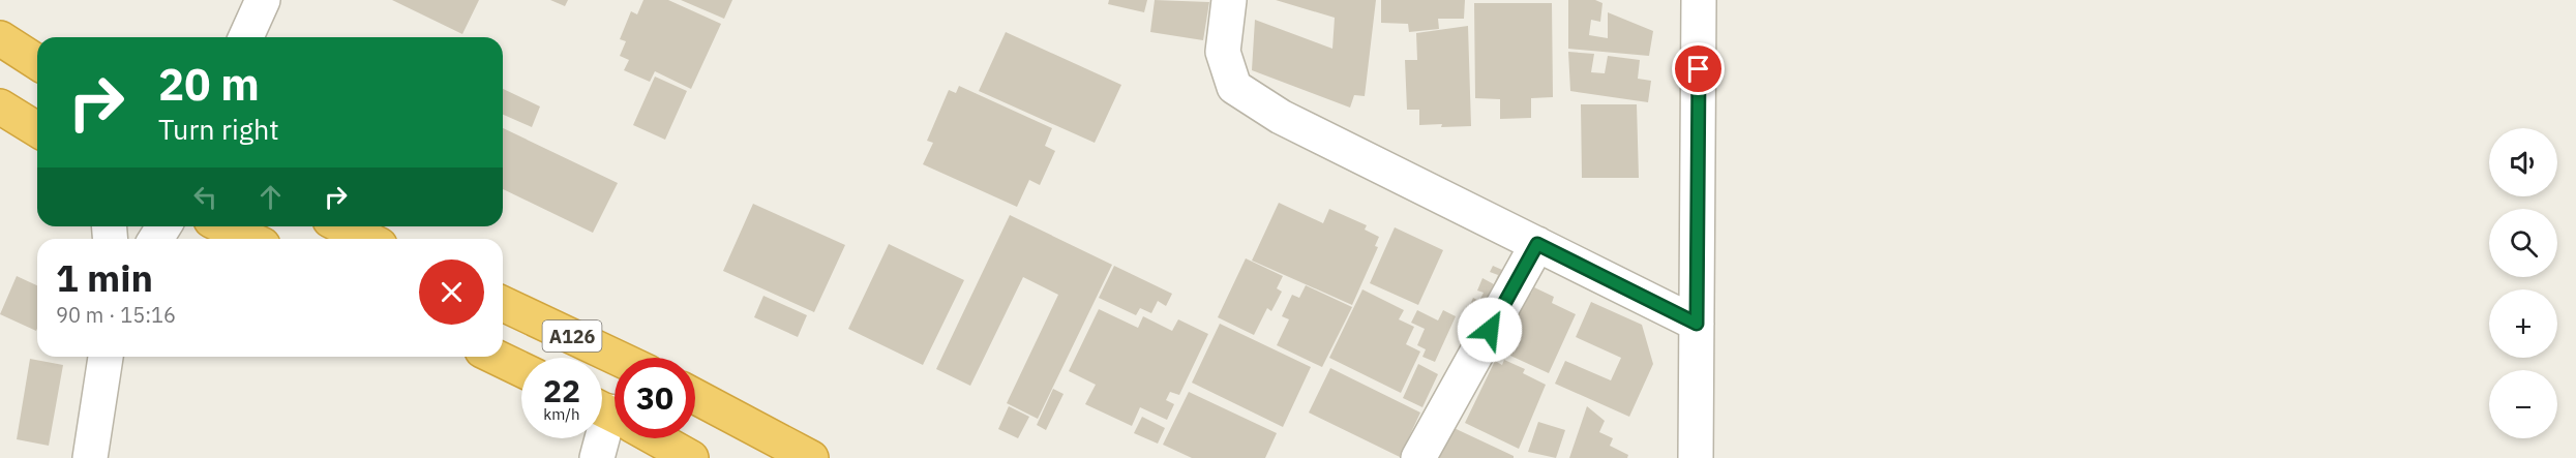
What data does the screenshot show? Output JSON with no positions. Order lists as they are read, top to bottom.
{
  "streets": {
    "highway": ["A126"]
  },
  "page": {
    "turn": ["20 m", "Turn right"],
    "map_buttons": ["+", "−"],
    "heading": ["1 min", "90 m · 15:16"],
    "speed": "22 km/h",
    "limit": "30"
  }
}
